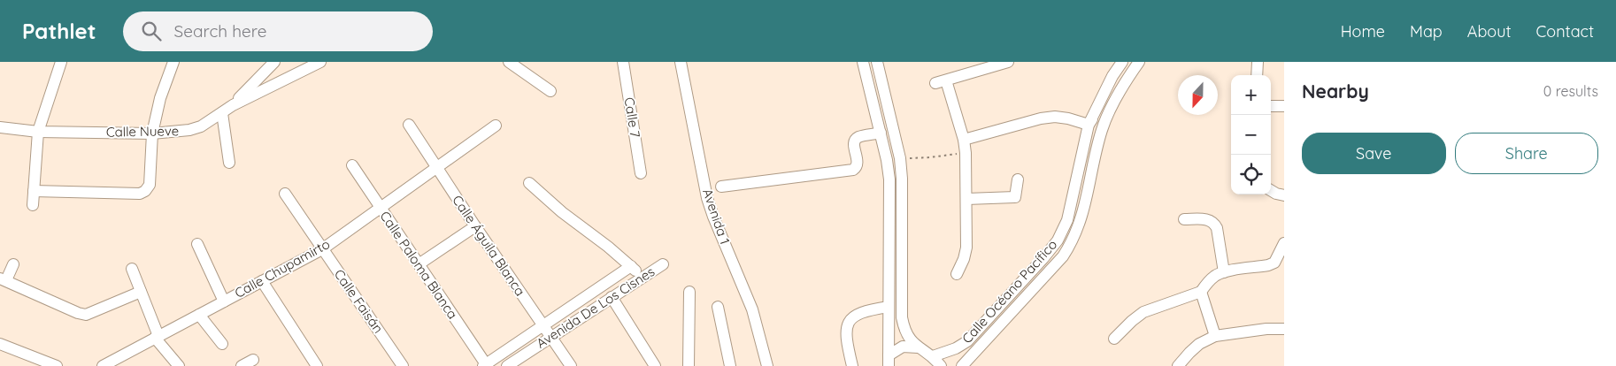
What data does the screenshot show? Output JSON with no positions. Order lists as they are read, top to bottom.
{
  "streets": {
    "street": [
      "Calle 7",
      "Calle Nueve",
      "Avenida 1",
      "Calle Águila Blanca",
      "Calle Paloma Blanca",
      "Calle Chupamirto",
      "Calle Océano Pacífico",
      "Calle Faisán",
      "Avenida De Los Cisnes"
    ]
  },
  "crossings": [
    ["Calle Águila Blanca", "Calle Chupamirto"],
    ["Calle Águila Blanca", "Avenida De Los Cisnes"],
    ["Calle Paloma Blanca", "Calle Chupamirto"],
    ["Calle Paloma Blanca", "Avenida De Los Cisnes"],
    ["Calle Chupamirto", "Calle Faisán"]
  ],
  "north": "bottom",
  "page": {
    "header": "Pathlet",
    "search": "Search here",
    "nav": [
      "Home",
      "Map",
      "About",
      "Contact"
    ],
    "heading": ["Nearby", "0 results"],
    "map_buttons": ["+", "−"],
    "buttons": ["Save", "Share"]
  }
}
